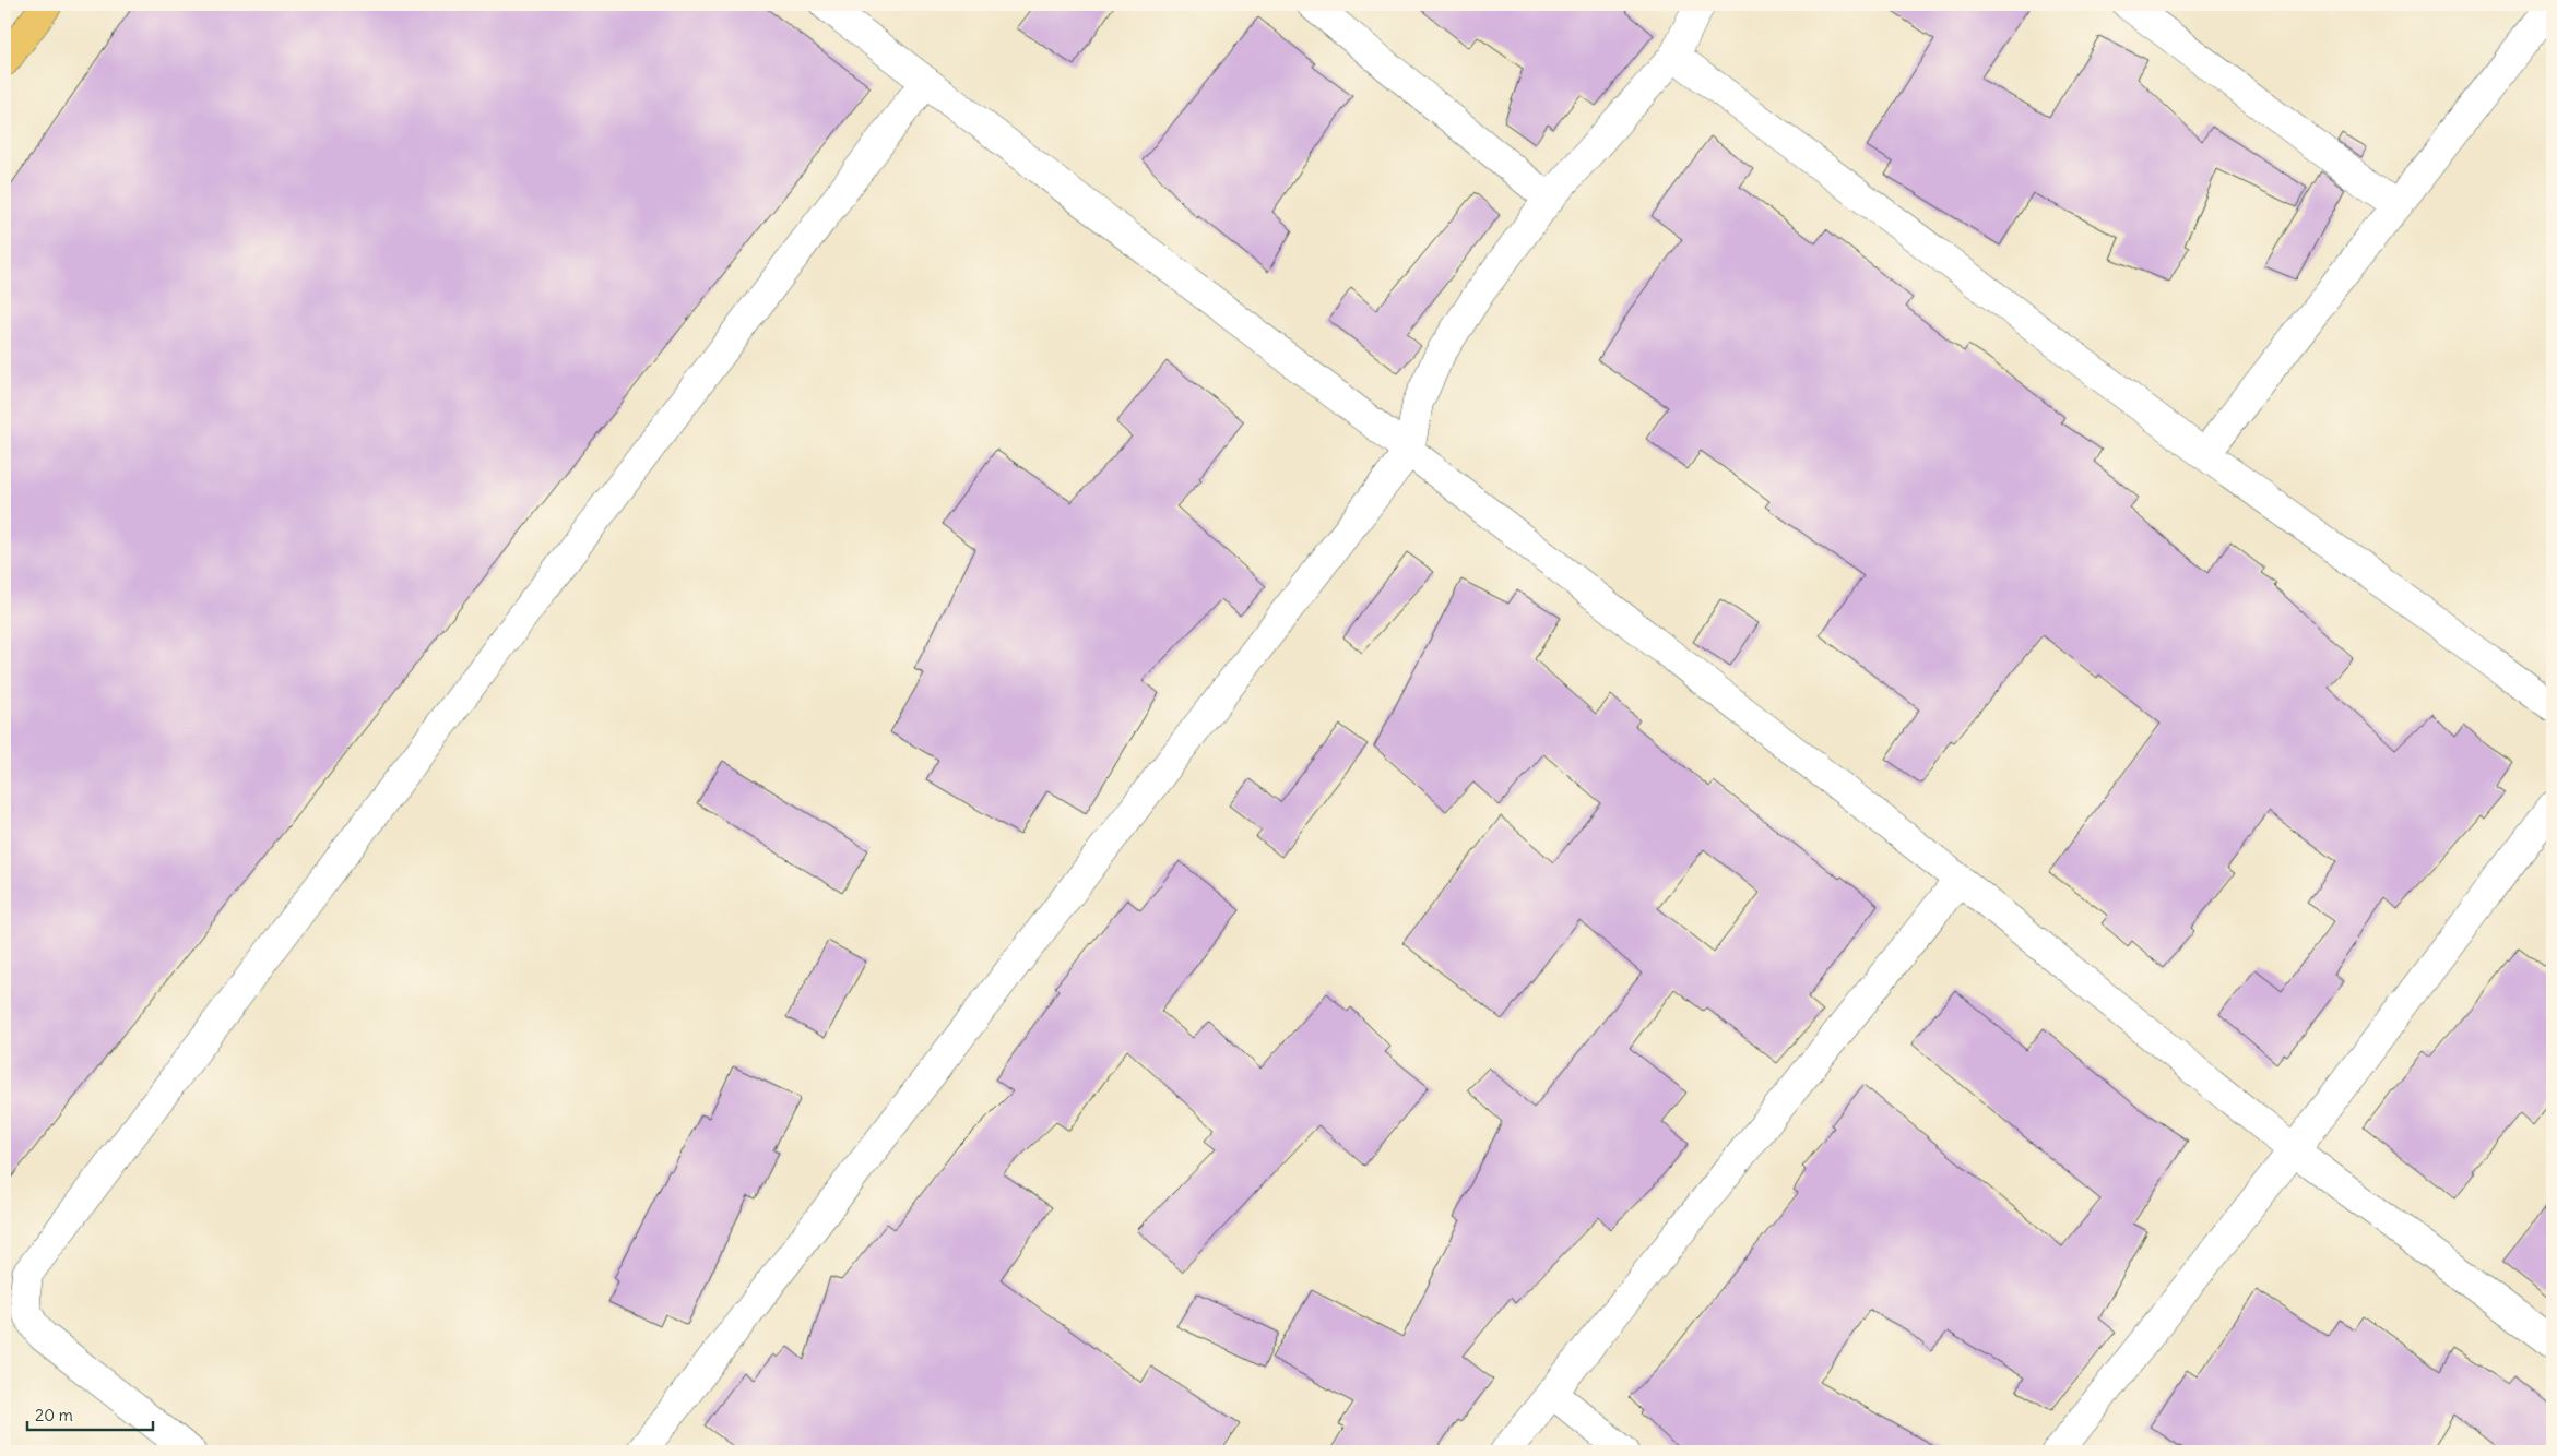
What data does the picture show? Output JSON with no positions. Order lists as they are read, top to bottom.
{
  "scale_bar": "20 m"
}
